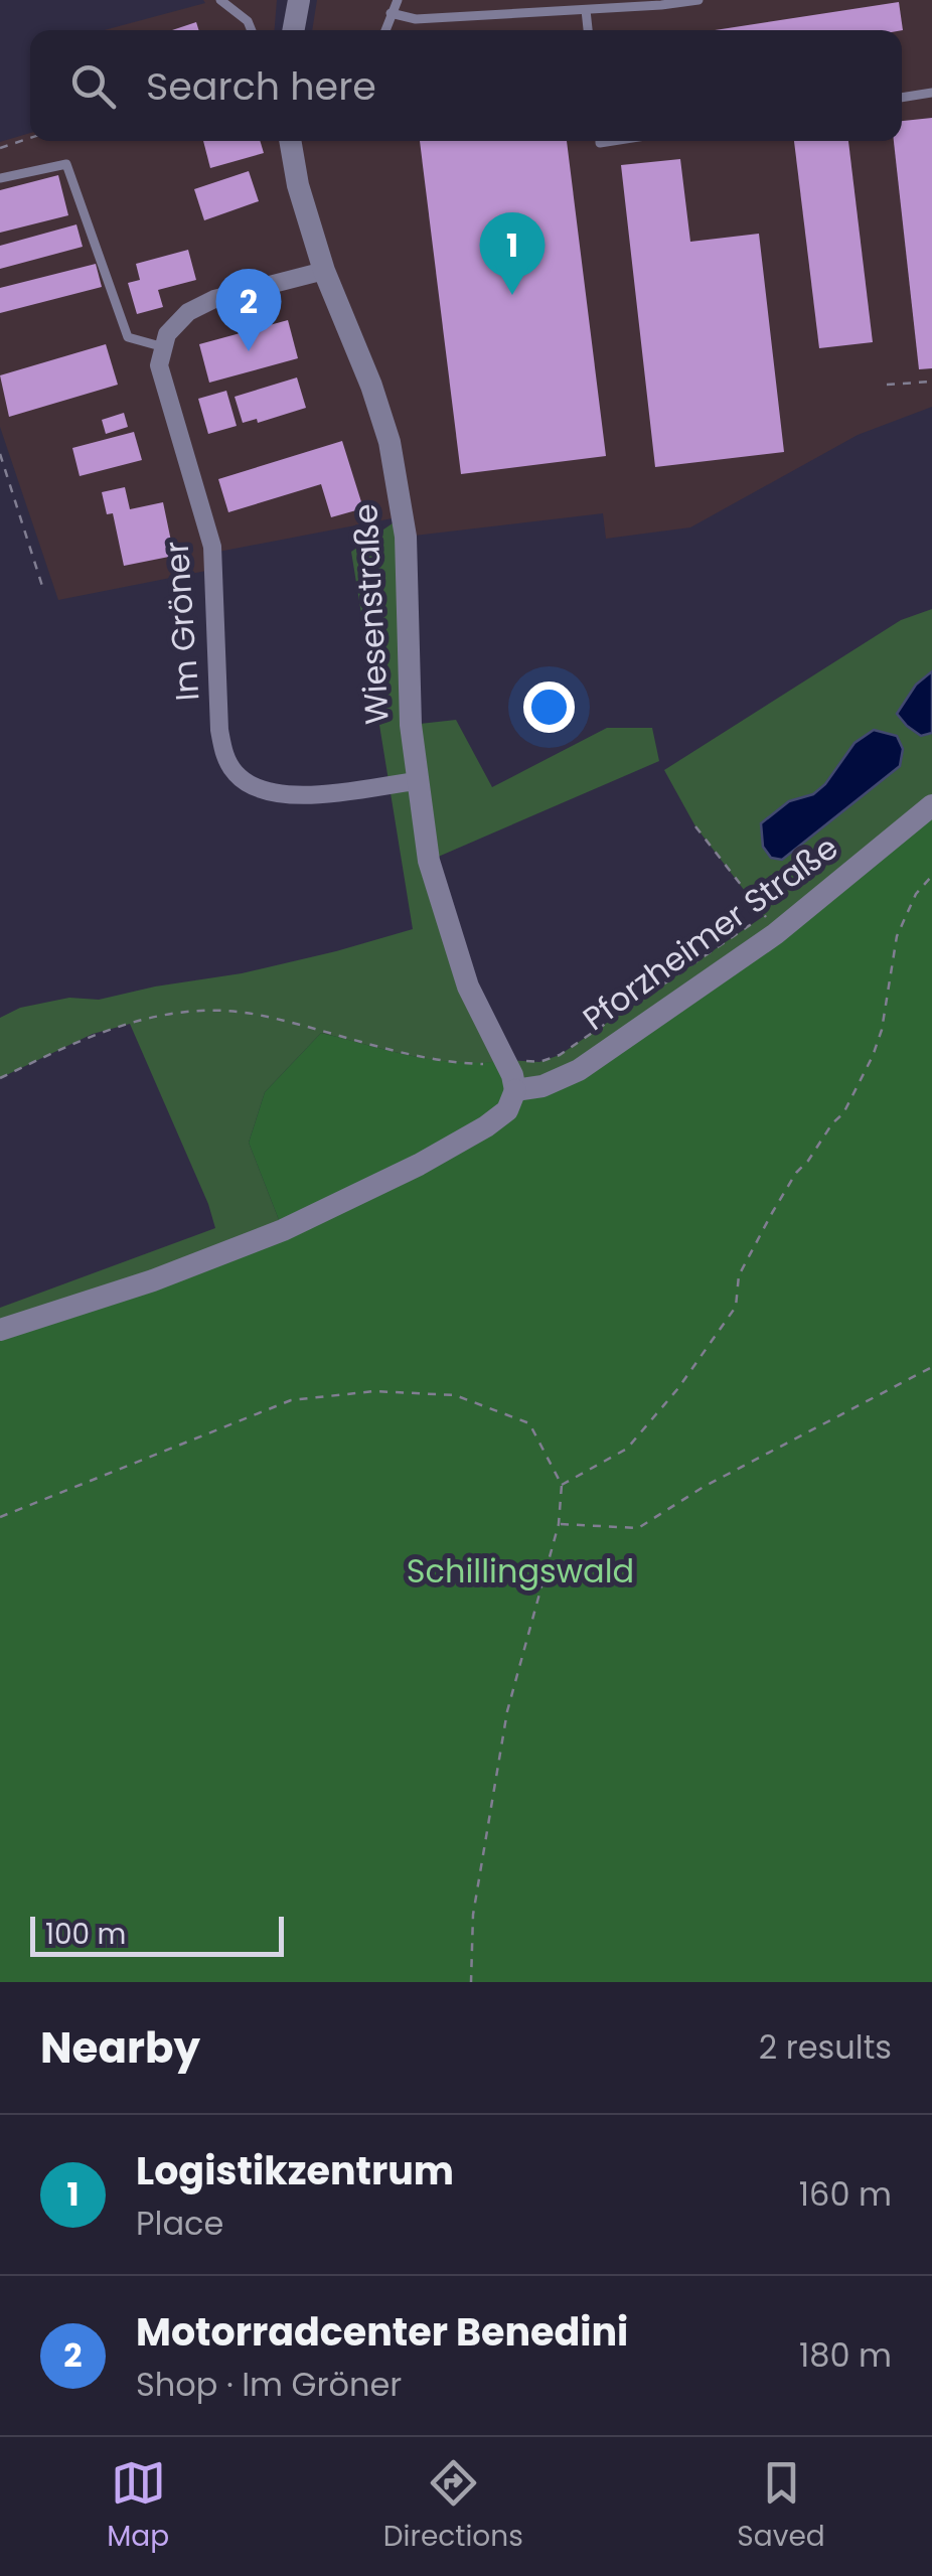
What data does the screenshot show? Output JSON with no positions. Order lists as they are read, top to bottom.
{
  "streets": {
    "street": ["Wiesenstraße", "Im Gröner", "Pforzheimer Straße"]
  },
  "crossings": [
    ["Wiesenstraße", "Im Gröner"],
    ["Wiesenstraße", "Pforzheimer Straße"]
  ],
  "parks": ["Schillingswald"],
  "scale_bar": "100 m",
  "page": {
    "search": "Search here",
    "pins": ["1", "2"],
    "scale": "100 m",
    "heading": ["Nearby", "2 results"],
    "list": [
      {
        "mark": "1",
        "name": "Logistikzentrum",
        "note": "Place",
        "value": "160 m"
      },
      {
        "mark": "2",
        "name": "Motorradcenter Benedini",
        "note": "Shop · Im Gröner",
        "value": "180 m"
      }
    ],
    "nav": ["Map", "Directions", "Saved"]
  }
}
